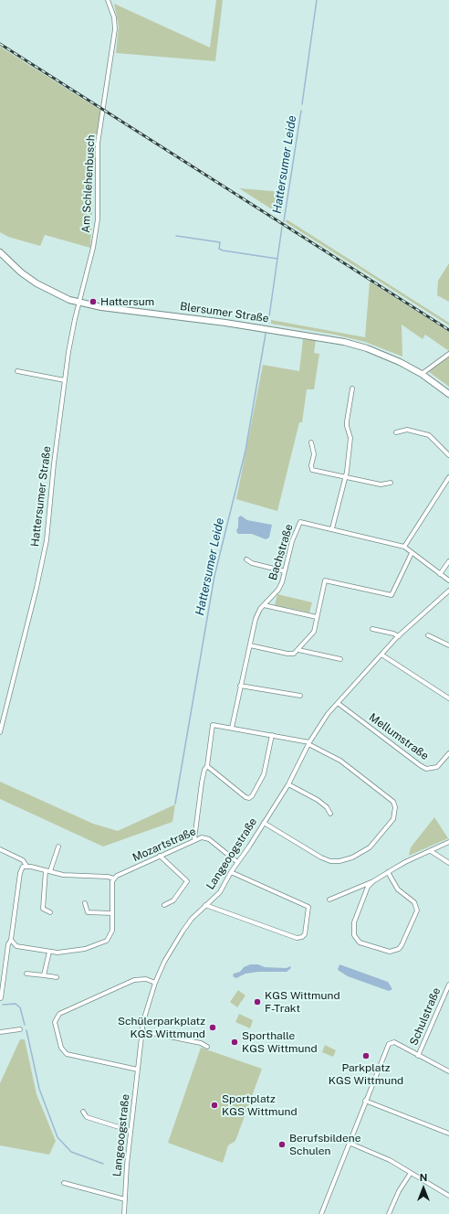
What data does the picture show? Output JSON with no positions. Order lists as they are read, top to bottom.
{
  "streets": {
    "main road": ["Blersumer Straße"],
    "street": [
      "Am Schlehenbusch",
      "Hattersumer Straße",
      "Bachstraße",
      "Mellumstraße",
      "Mozartstraße",
      "Langeoogstraße",
      "Schulstraße"
    ]
  },
  "crossings": [
    ["Am Schlehenbusch", "Blersumer Straße"],
    ["Am Schlehenbusch", "Hattersumer Straße"],
    ["Blersumer Straße", "Hattersumer Straße"],
    ["Mellumstraße", "Langeoogstraße"],
    ["Mozartstraße", "Langeoogstraße"]
  ],
  "water": ["Hattersumer Leide"],
  "places": [
    "Hattersum",
    "KGS Wittmund F-Trakt",
    "Schülerparkplatz KGS Wittmund",
    "Sporthalle KGS Wittmund",
    "Parkplatz KGS Wittmund",
    "Sportplatz KGS Wittmund",
    "Berufsbildene Schulen"
  ],
  "north": "top"
}
